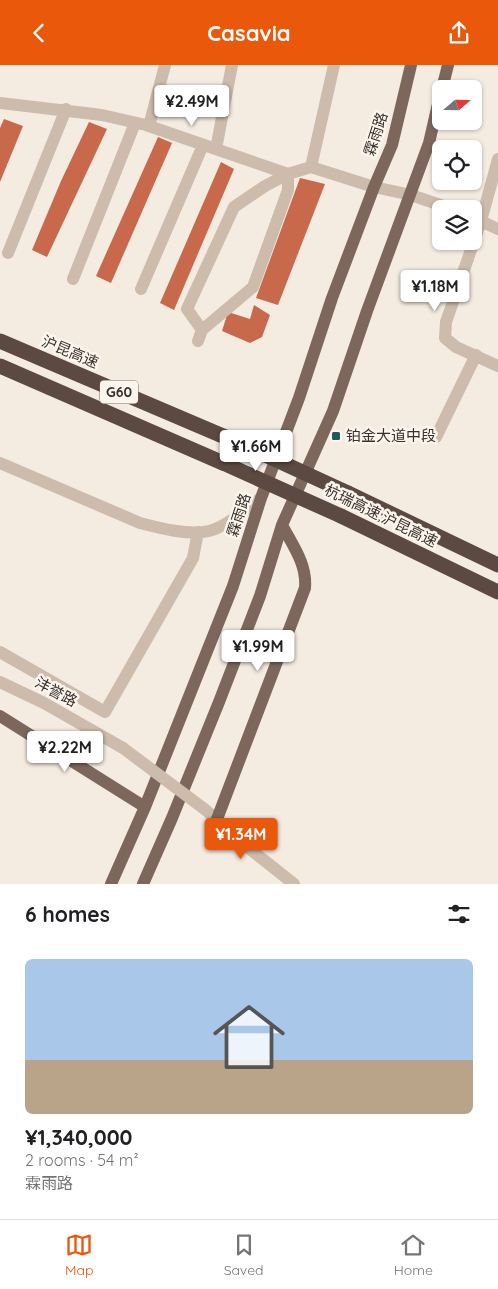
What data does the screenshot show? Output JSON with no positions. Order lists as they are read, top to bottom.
{
  "streets": {
    "highway": ["沪昆高速", "G60", "杭瑞高速;沪昆高速"],
    "main road": ["霖雨路"],
    "street": ["沣誉路"]
  },
  "crossings": [
    ["沪昆高速", "杭瑞高速;沪昆高速"]
  ],
  "places": {
    "transit": ["铂金大道中段"]
  },
  "north": "right",
  "page": {
    "header": "Casavia",
    "price": [
      "¥2.49M",
      "¥1.18M",
      "¥1.66M",
      "¥1.99M",
      "¥2.22M",
      "¥1.34M"
    ],
    "heading": "6 homes",
    "list": [
      {
        "name": "¥1,340,000",
        "note": "2 rooms · 54 m² · 霖雨路"
      }
    ],
    "tabs": ["Map", "Saved", "Home"]
  }
}
